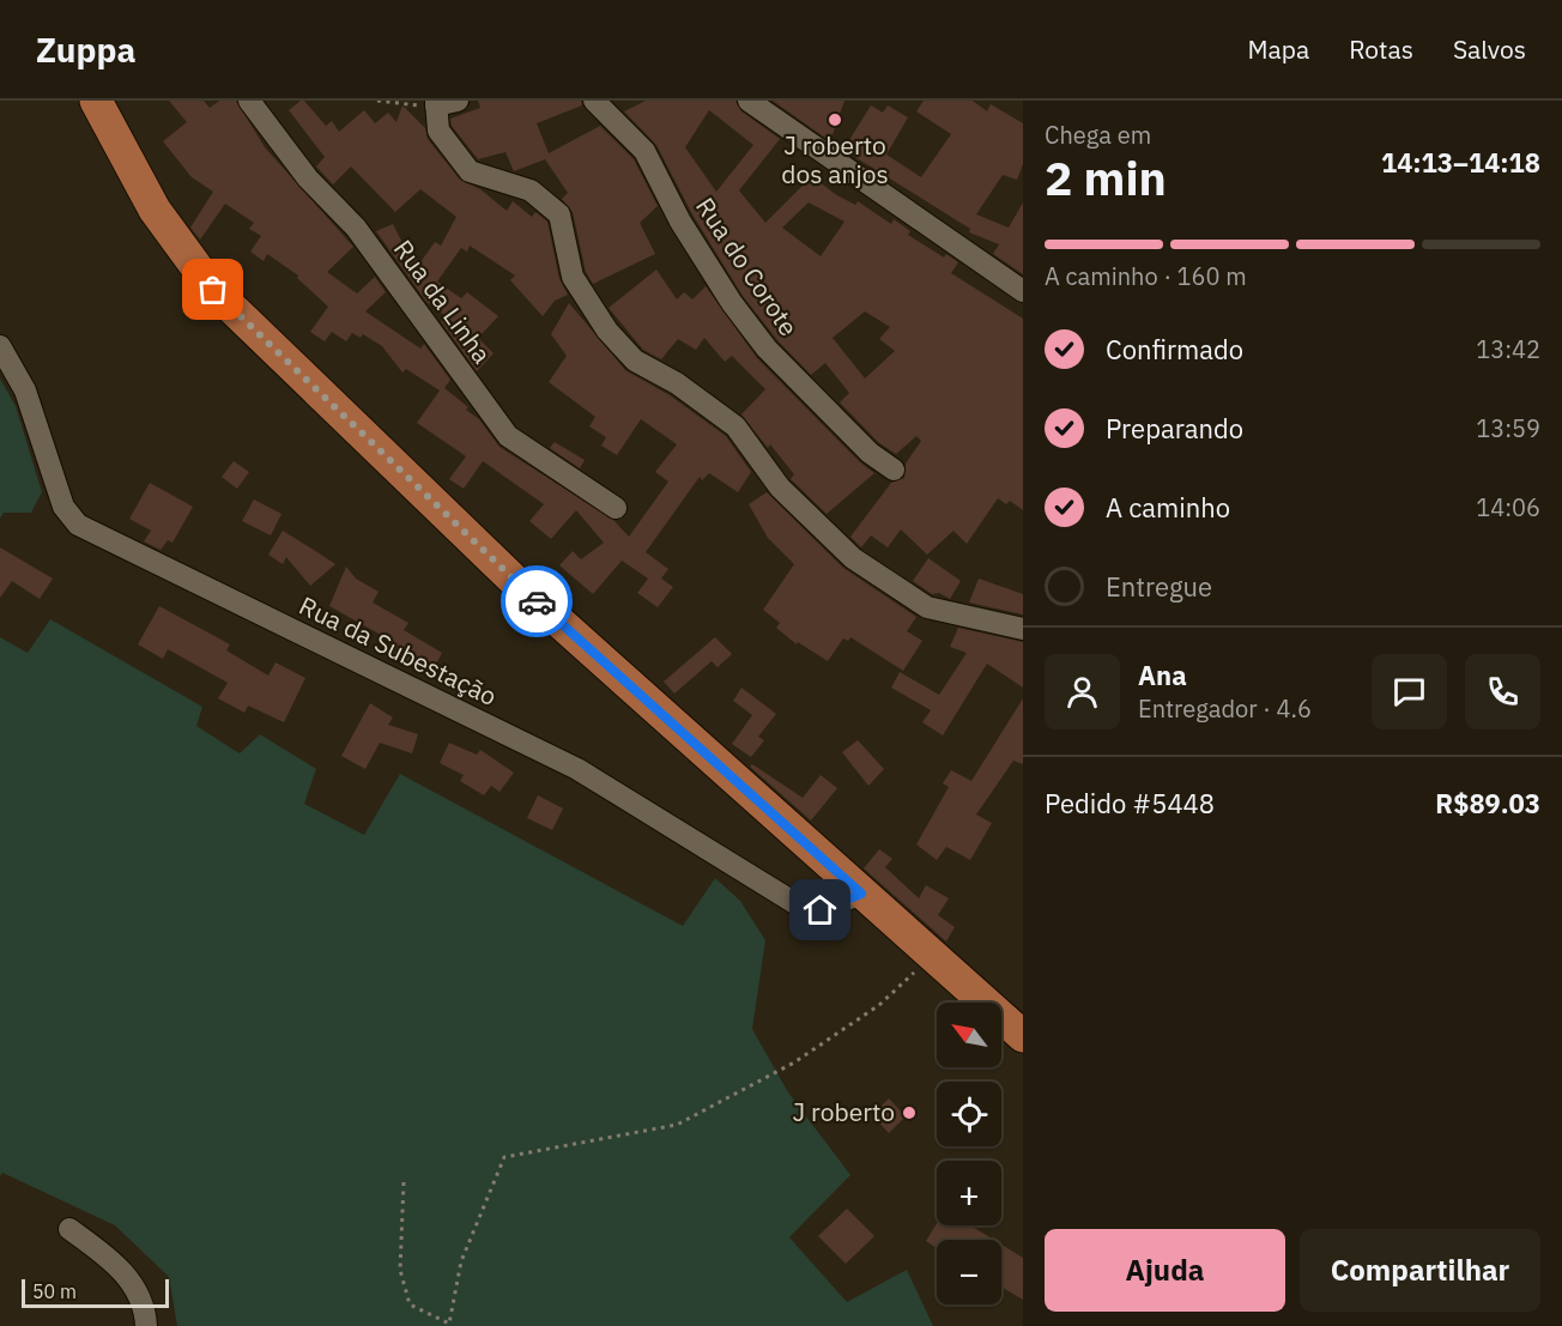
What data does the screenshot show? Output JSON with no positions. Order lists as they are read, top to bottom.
{
  "streets": {
    "street": ["Rua do Corote", "Rua da Linha", "Rua da Subestação"]
  },
  "places": ["J roberto dos anjos", "J roberto"],
  "scale_bar": "50 m",
  "north": "top left",
  "page": {
    "header": "Zuppa",
    "nav": ["Mapa", "Rotas", "Salvos"],
    "heading": ["2 min", "Chega em", "14:13–14:18"],
    "panel": [
      "Ana",
      "Entregador · 4.6",
      "Pedido #5448",
      "R$89.03"
    ],
    "bar": "A caminho · 160 m",
    "list": [
      ["Confirmado", "13:42"],
      ["Preparando", "13:59"],
      ["A caminho", "14:06"],
      "Entregue"
    ],
    "map_buttons": ["+", "−"],
    "buttons": ["Ajuda", "Compartilhar"],
    "scale": "50 m"
  }
}
